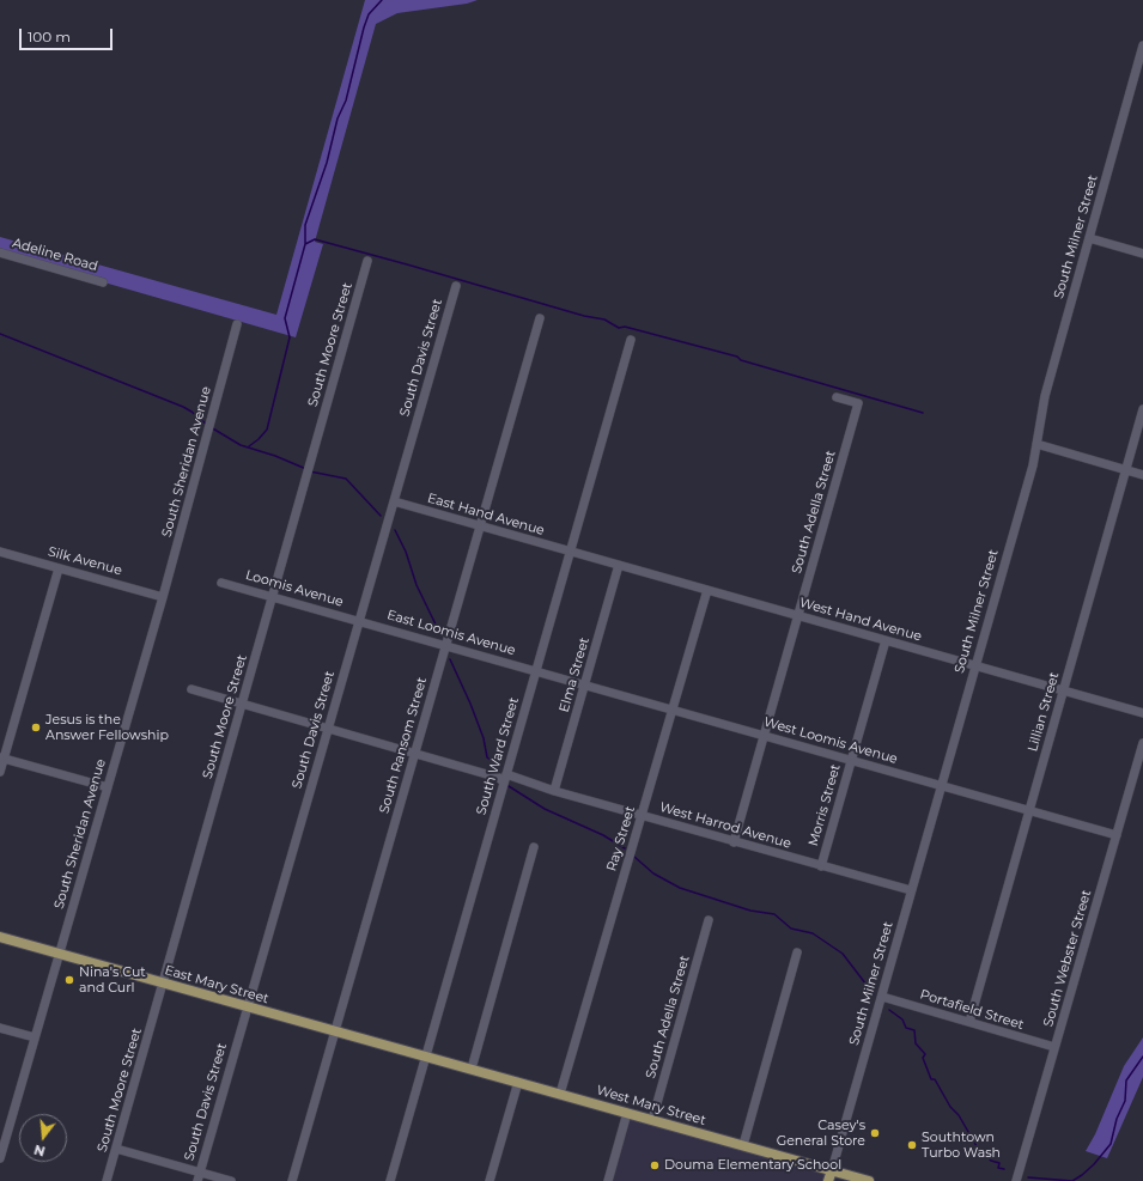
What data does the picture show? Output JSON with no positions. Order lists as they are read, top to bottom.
{
  "streets": {
    "main road": ["South Milner Street", "East Mary Street", "West Mary Street"],
    "street": [
      "Adeline Road",
      "South Moore Street",
      "South Davis Street",
      "South Sheridan Avenue",
      "South Adella Street",
      "East Hand Avenue",
      "Silk Avenue",
      "Loomis Avenue",
      "West Hand Avenue",
      "East Loomis Avenue",
      "Elma Street",
      "Lillian Street",
      "West Loomis Avenue",
      "South Ransom Street",
      "South Ward Street",
      "Morris Street",
      "West Harrod Avenue",
      "Ray Street",
      "South Webster Street",
      "Portafield Street"
    ]
  },
  "crossings": [
    ["South Milner Street", "West Hand Avenue"],
    ["South Milner Street", "West Loomis Avenue"],
    ["South Milner Street", "West Harrod Avenue"],
    ["South Milner Street", "Portafield Street"],
    ["South Milner Street", "West Mary Street"],
    ["South Moore Street", "Loomis Avenue"],
    ["South Moore Street", "West Harrod Avenue"],
    ["South Moore Street", "East Mary Street"],
    ["South Davis Street", "East Hand Avenue"],
    ["South Davis Street", "Loomis Avenue"],
    ["South Davis Street", "East Loomis Avenue"],
    ["South Davis Street", "West Harrod Avenue"],
    ["South Davis Street", "East Mary Street"],
    ["South Sheridan Avenue", "Silk Avenue"],
    ["South Sheridan Avenue", "East Mary Street"],
    ["South Adella Street", "West Hand Avenue"],
    ["South Adella Street", "West Loomis Avenue"],
    ["South Adella Street", "West Harrod Avenue"],
    ["South Adella Street", "West Mary Street"],
    ["East Hand Avenue", "West Hand Avenue"],
    ["East Hand Avenue", "South Ransom Street"],
    ["East Hand Avenue", "South Ward Street"],
    ["Loomis Avenue", "East Loomis Avenue"],
    ["West Hand Avenue", "Elma Street"],
    ["West Hand Avenue", "Lillian Street"],
    ["West Hand Avenue", "South Ward Street"],
    ["West Hand Avenue", "Morris Street"],
    ["West Hand Avenue", "Ray Street"],
    ["East Loomis Avenue", "West Loomis Avenue"],
    ["East Loomis Avenue", "South Ransom Street"],
    ["East Loomis Avenue", "South Ward Street"],
    ["Elma Street", "West Loomis Avenue"],
    ["Elma Street", "West Harrod Avenue"],
    ["Lillian Street", "West Loomis Avenue"],
    ["Lillian Street", "Portafield Street"],
    ["West Loomis Avenue", "South Ward Street"],
    ["West Loomis Avenue", "Morris Street"],
    ["West Loomis Avenue", "Ray Street"],
    ["West Loomis Avenue", "South Webster Street"],
    ["South Ransom Street", "West Harrod Avenue"],
    ["South Ransom Street", "East Mary Street"],
    ["South Ward Street", "West Harrod Avenue"],
    ["South Ward Street", "East Mary Street"],
    ["South Ward Street", "West Mary Street"],
    ["Morris Street", "West Harrod Avenue"],
    ["West Harrod Avenue", "Ray Street"],
    ["Ray Street", "West Mary Street"],
    ["South Webster Street", "Portafield Street"],
    ["East Mary Street", "West Mary Street"]
  ],
  "places": [
    "Jesus is the Answer Fellowship",
    "Nina's Cut and Curl",
    "Casey's General Store",
    "Southtown Turbo Wash",
    "Douma Elementary School"
  ],
  "scale_bar": "100 m",
  "north": "bottom"
}
